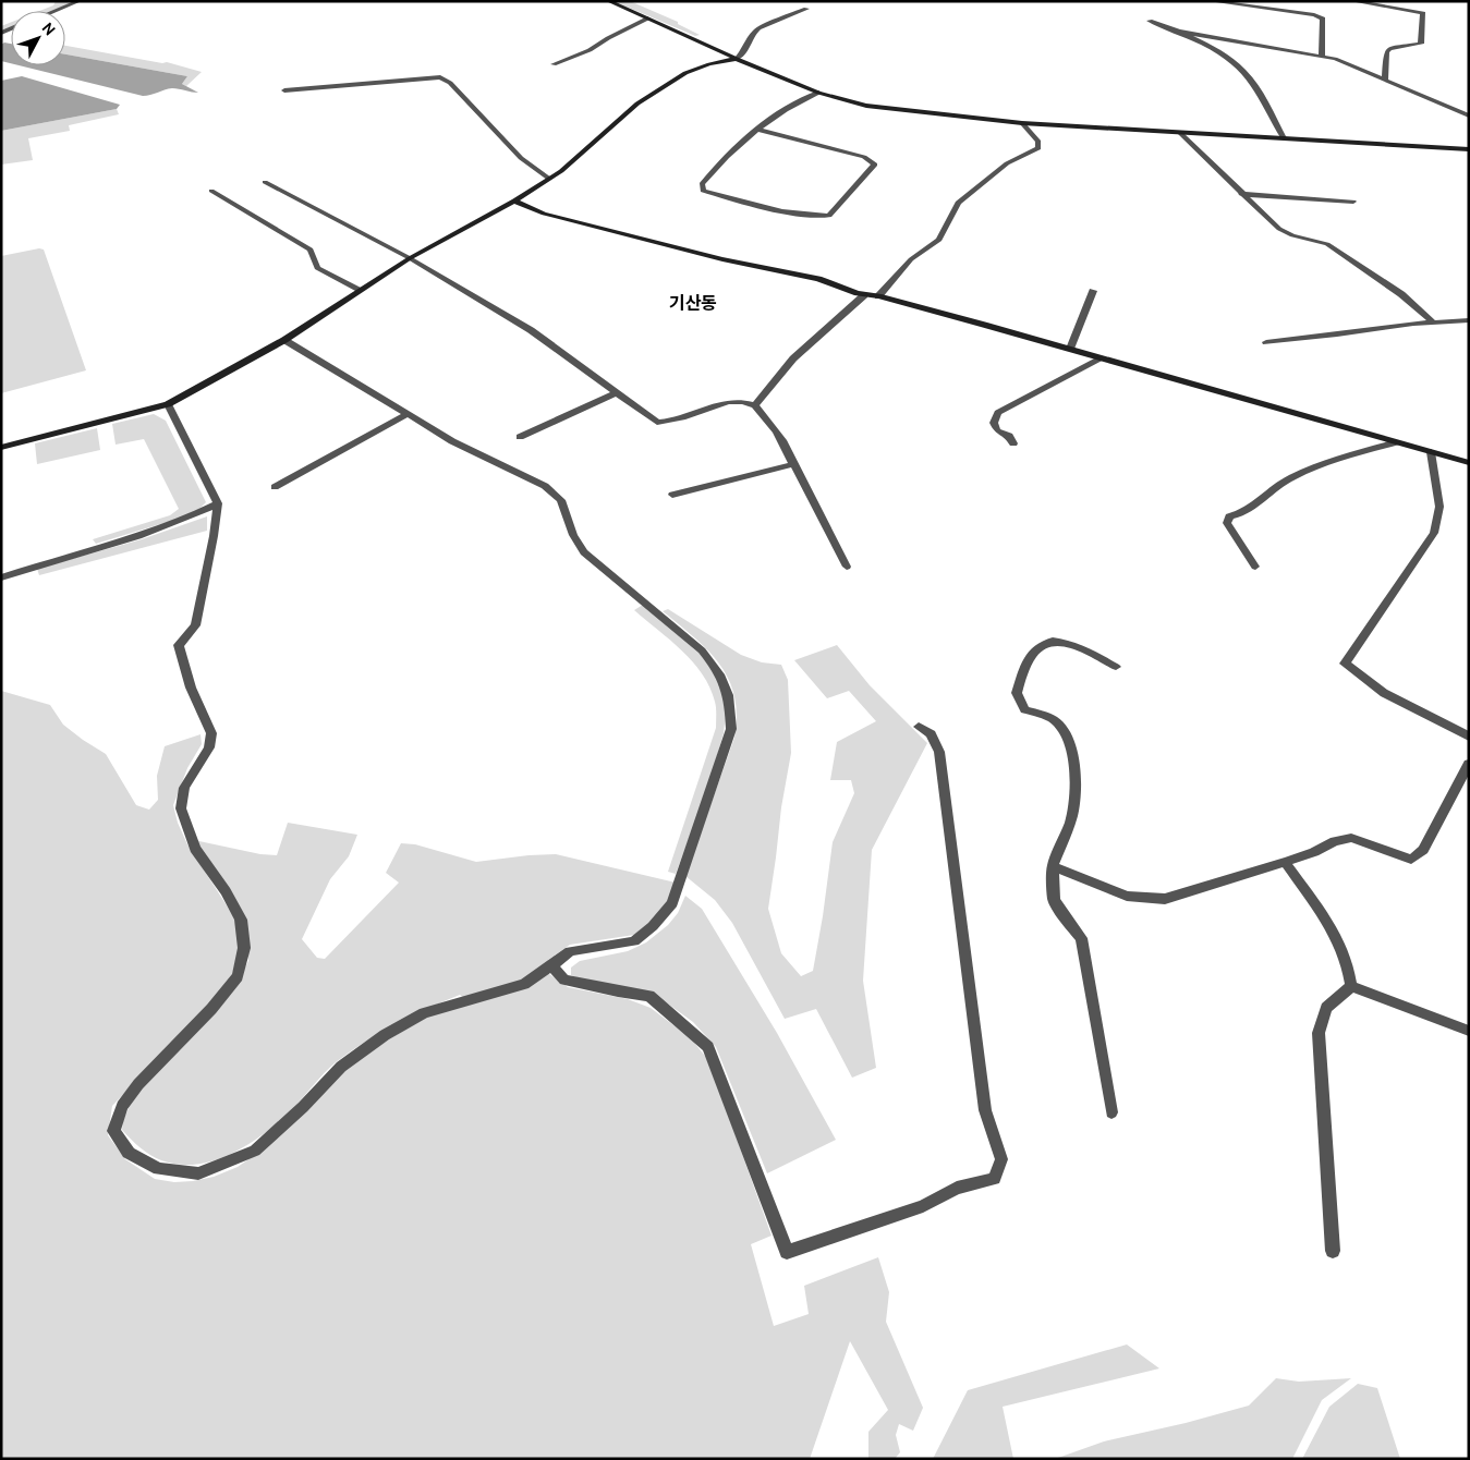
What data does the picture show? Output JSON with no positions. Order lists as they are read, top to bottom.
{
  "districts": ["기산동"],
  "north": "top right"
}
